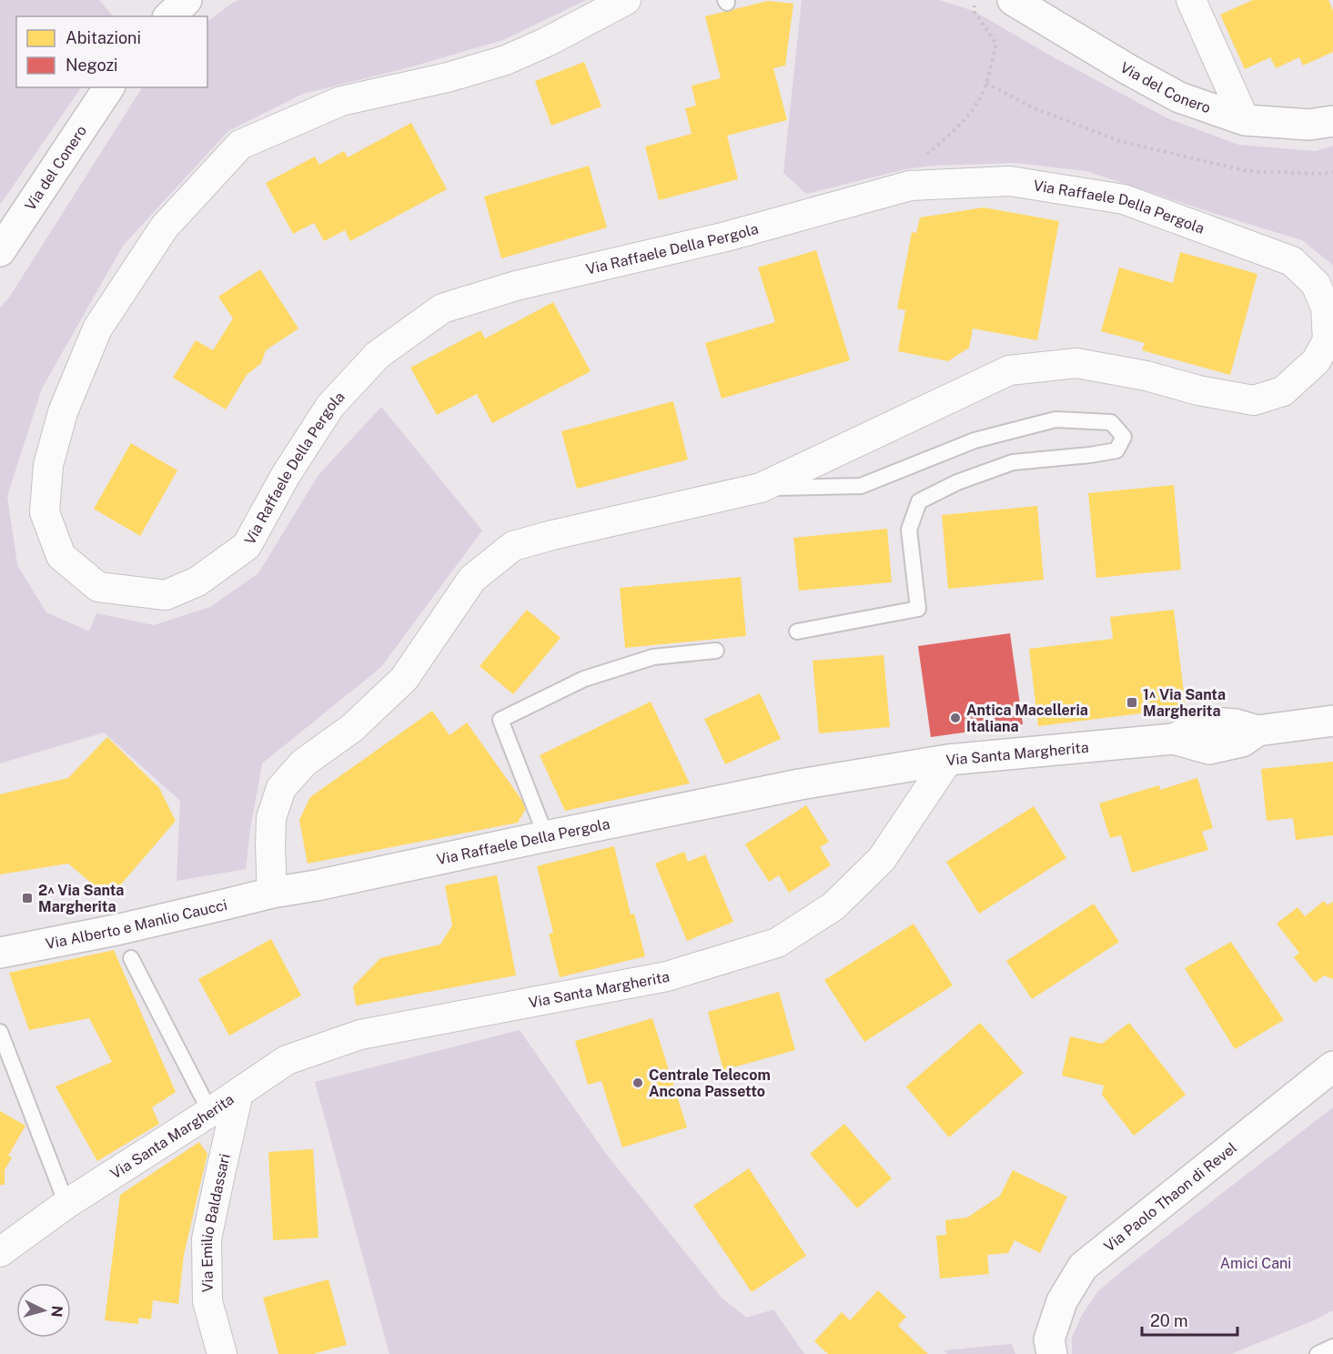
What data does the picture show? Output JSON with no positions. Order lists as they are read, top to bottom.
{
  "streets": {
    "street": [
      "Via del Conero",
      "Via Raffaele Della Pergola",
      "Via Santa Margherita",
      "Via Alberto e Manlio Caucci",
      "Via Paolo Thaon di Revel",
      "Via Emilio Baldassari"
    ]
  },
  "crossings": [
    ["Via Raffaele Della Pergola", "Via Santa Margherita"],
    ["Via Raffaele Della Pergola", "Via Alberto e Manlio Caucci"],
    ["Via Santa Margherita", "Via Emilio Baldassari"]
  ],
  "parks": ["Amici Cani"],
  "places": {
    "transit": ["1^ Via Santa Margherita", "2^ Via Santa Margherita"],
    "other": ["Antica Macelleria Italiana", "Centrale Telecom Ancona Passetto"]
  },
  "legend": ["Abitazioni", "Negozi"],
  "scale_bar": "20 m",
  "north": "right"
}
